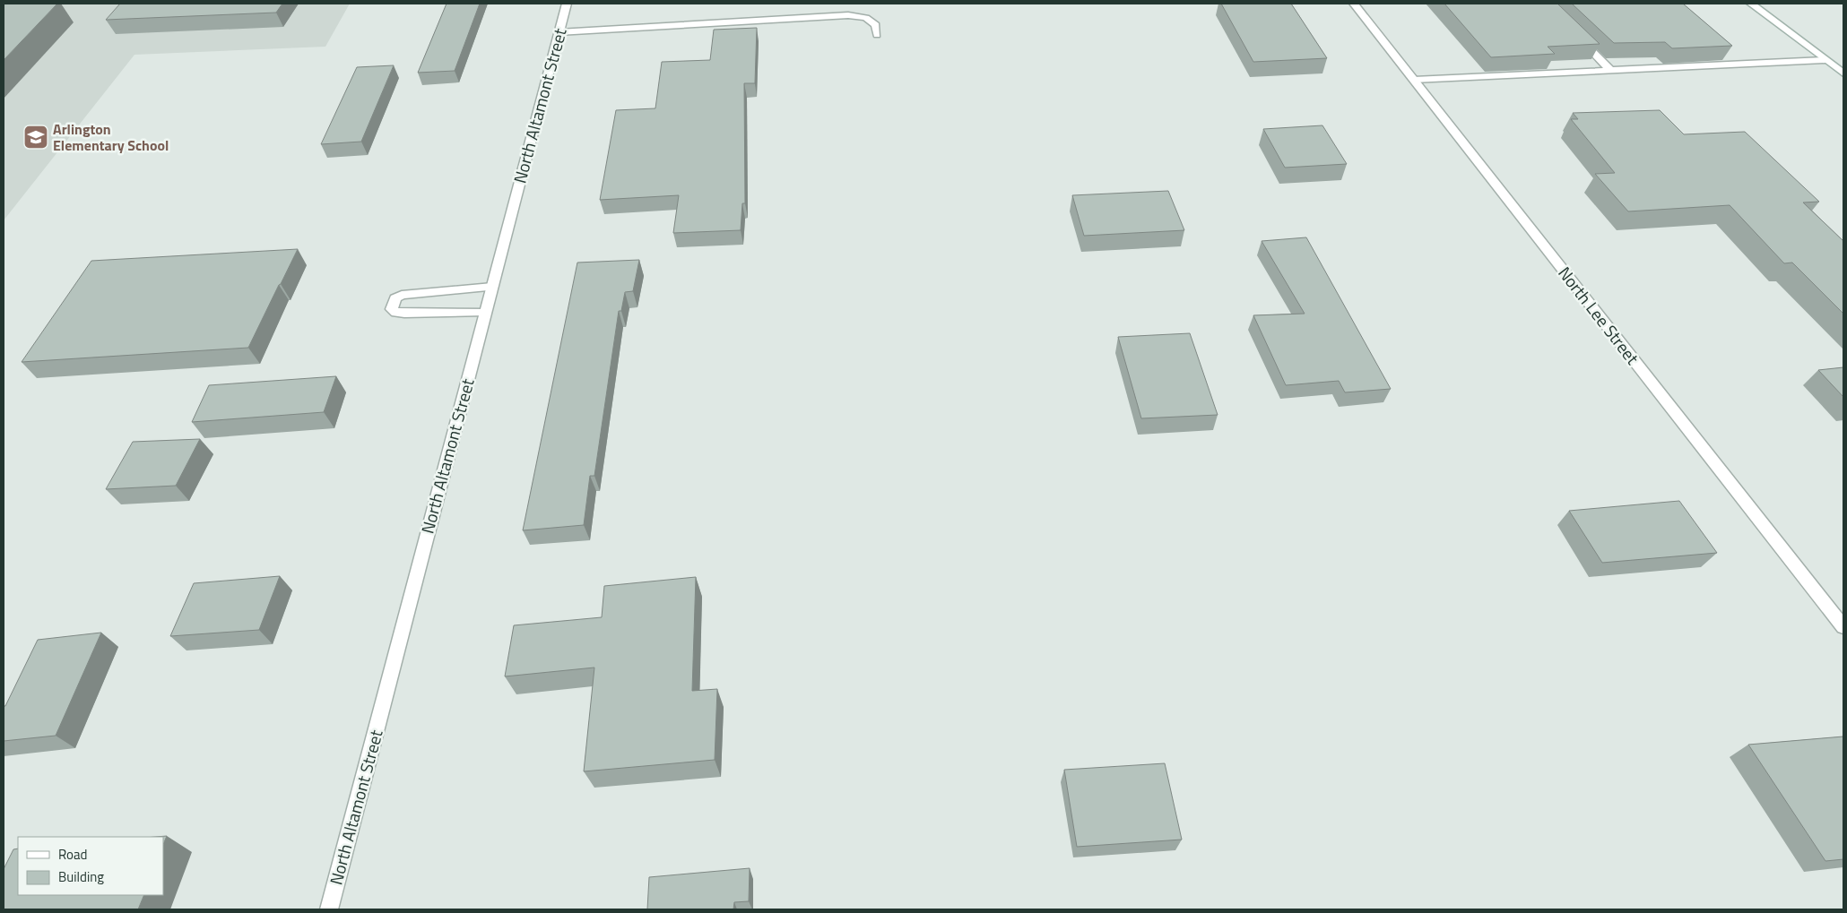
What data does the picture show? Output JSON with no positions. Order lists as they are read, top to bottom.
{
  "streets": {
    "street": ["North Altamont Street", "North Lee Street"]
  },
  "places": {
    "school or university": ["Arlington Elementary School"]
  },
  "legend": ["Road", "Building"]
}
